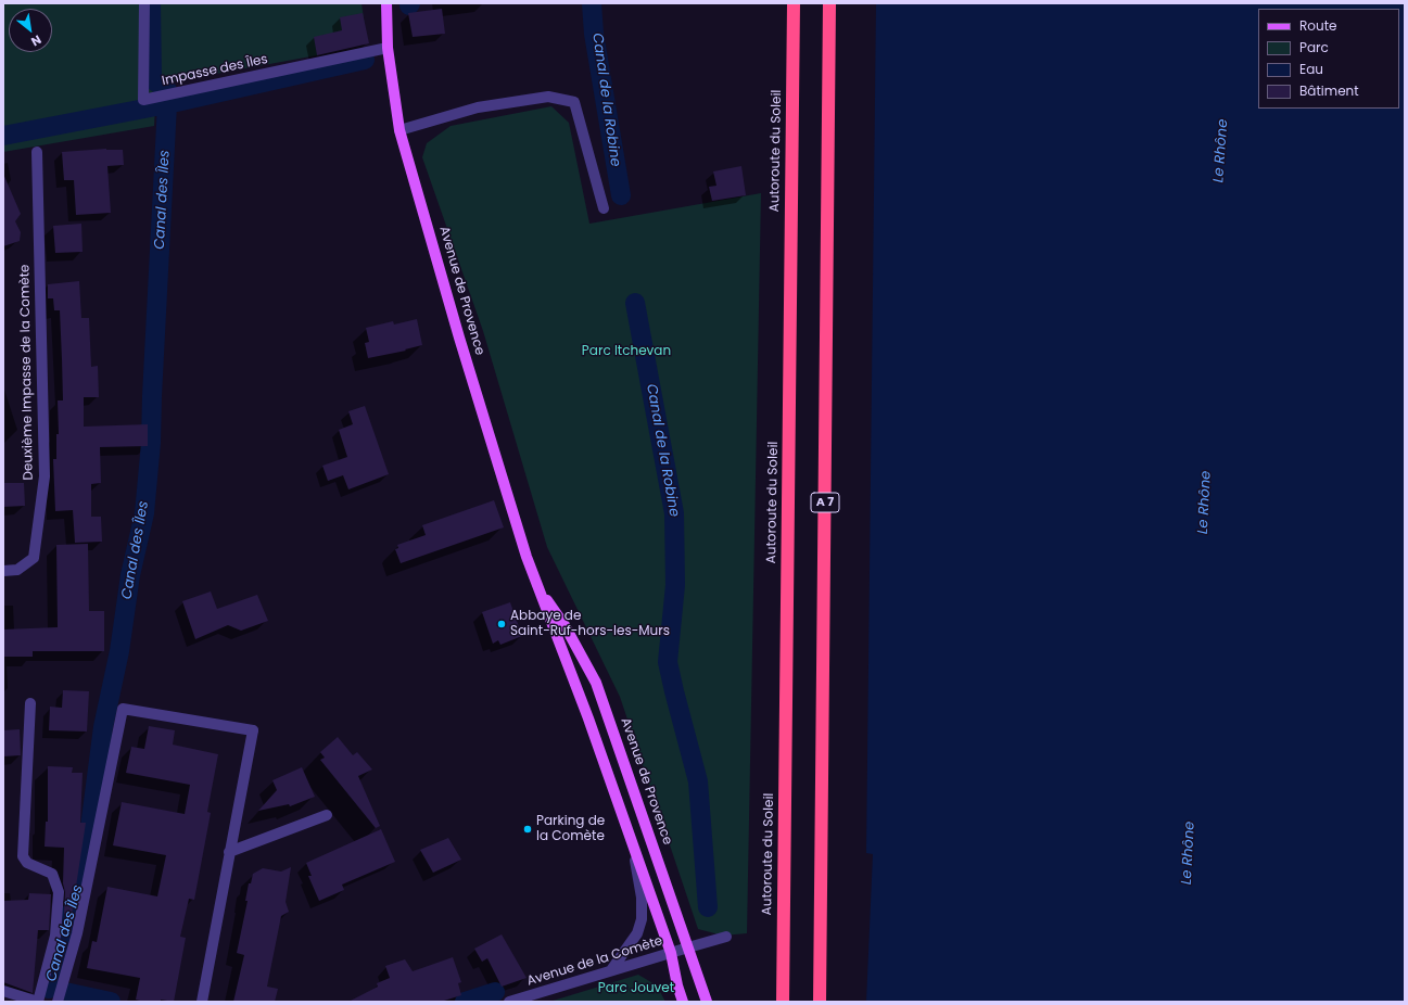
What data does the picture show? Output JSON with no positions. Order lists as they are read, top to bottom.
{
  "streets": {
    "highway": ["Autoroute du Soleil", "A 7"],
    "main road": ["Avenue de Provence"],
    "street": ["Impasse des Îles", "Deuxième Impasse de la Comète", "Avenue de la Comète"]
  },
  "crossings": [
    ["Impasse des Îles", "Avenue de Provence"],
    ["Avenue de Provence", "Avenue de la Comète"]
  ],
  "water": ["Canal de la Robine", "Le Rhône", "Canal des Îles"],
  "parks": ["Parc Itchevan", "Parc Jouvet"],
  "places": ["Abbaye de Saint-Ruf-hors-les-Murs", "Parking de la Comète"],
  "legend": [
    "Route",
    "Parc",
    "Eau",
    "Bâtiment"
  ],
  "north": "bottom right"
}
